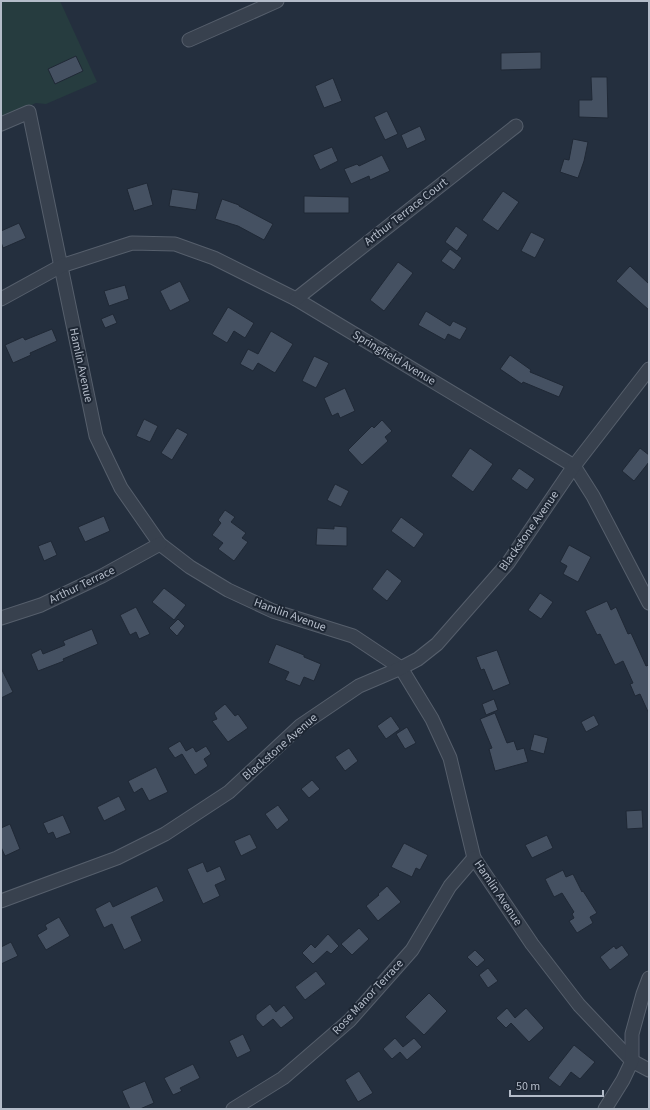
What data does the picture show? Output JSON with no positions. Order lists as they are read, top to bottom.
{
  "streets": {
    "street": [
      "Arthur Terrace Court",
      "Springfield Avenue",
      "Hamlin Avenue",
      "Blackstone Avenue",
      "Arthur Terrace",
      "Rose Manor Terrace"
    ]
  },
  "crossings": [
    ["Arthur Terrace Court", "Springfield Avenue"],
    ["Springfield Avenue", "Hamlin Avenue"],
    ["Springfield Avenue", "Blackstone Avenue"],
    ["Hamlin Avenue", "Blackstone Avenue"],
    ["Hamlin Avenue", "Arthur Terrace"],
    ["Hamlin Avenue", "Rose Manor Terrace"]
  ],
  "scale_bar": "50 m"
}
